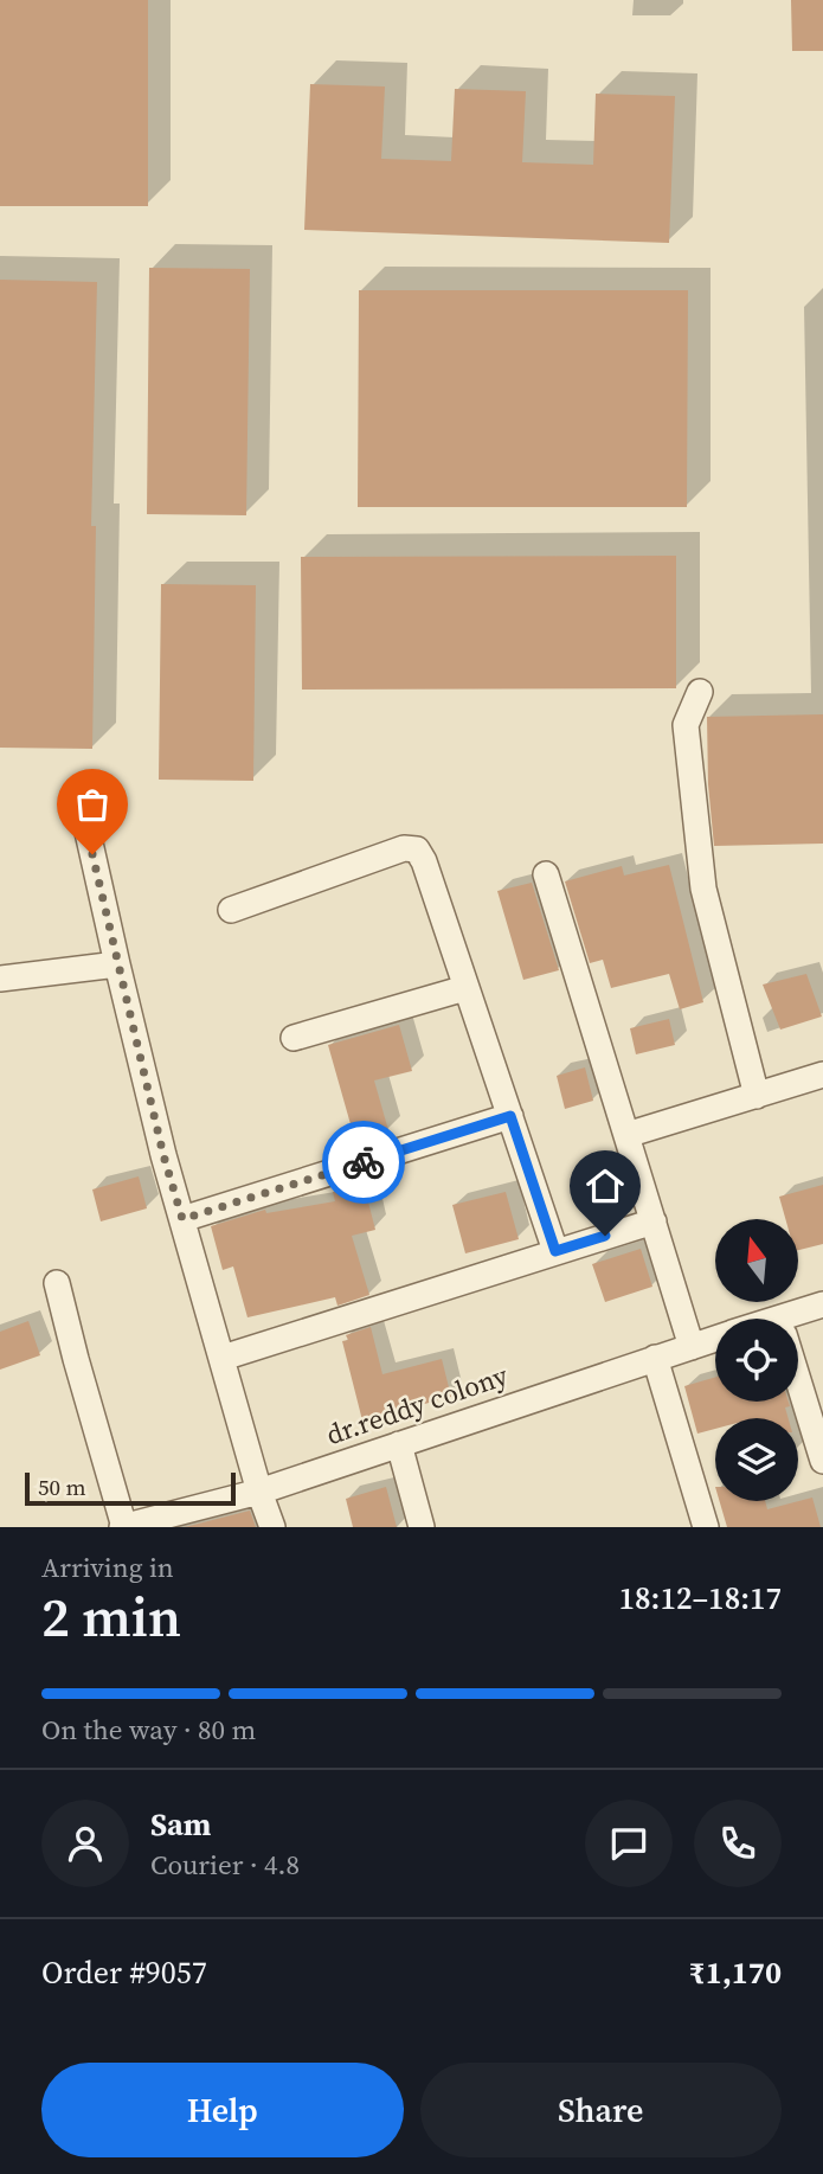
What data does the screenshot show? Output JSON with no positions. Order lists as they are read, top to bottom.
{
  "streets": {
    "street": ["dr.reddy colony"]
  },
  "scale_bar": "50 m",
  "north": "top",
  "page": {
    "scale": "50 m",
    "heading": ["2 min", "Arriving in", "18:12–18:17"],
    "panel": [
      "Sam",
      "Courier · 4.8",
      "Order #9057",
      "₹1,170"
    ],
    "bar": "On the way · 80 m",
    "buttons": ["Help", "Share"]
  }
}
